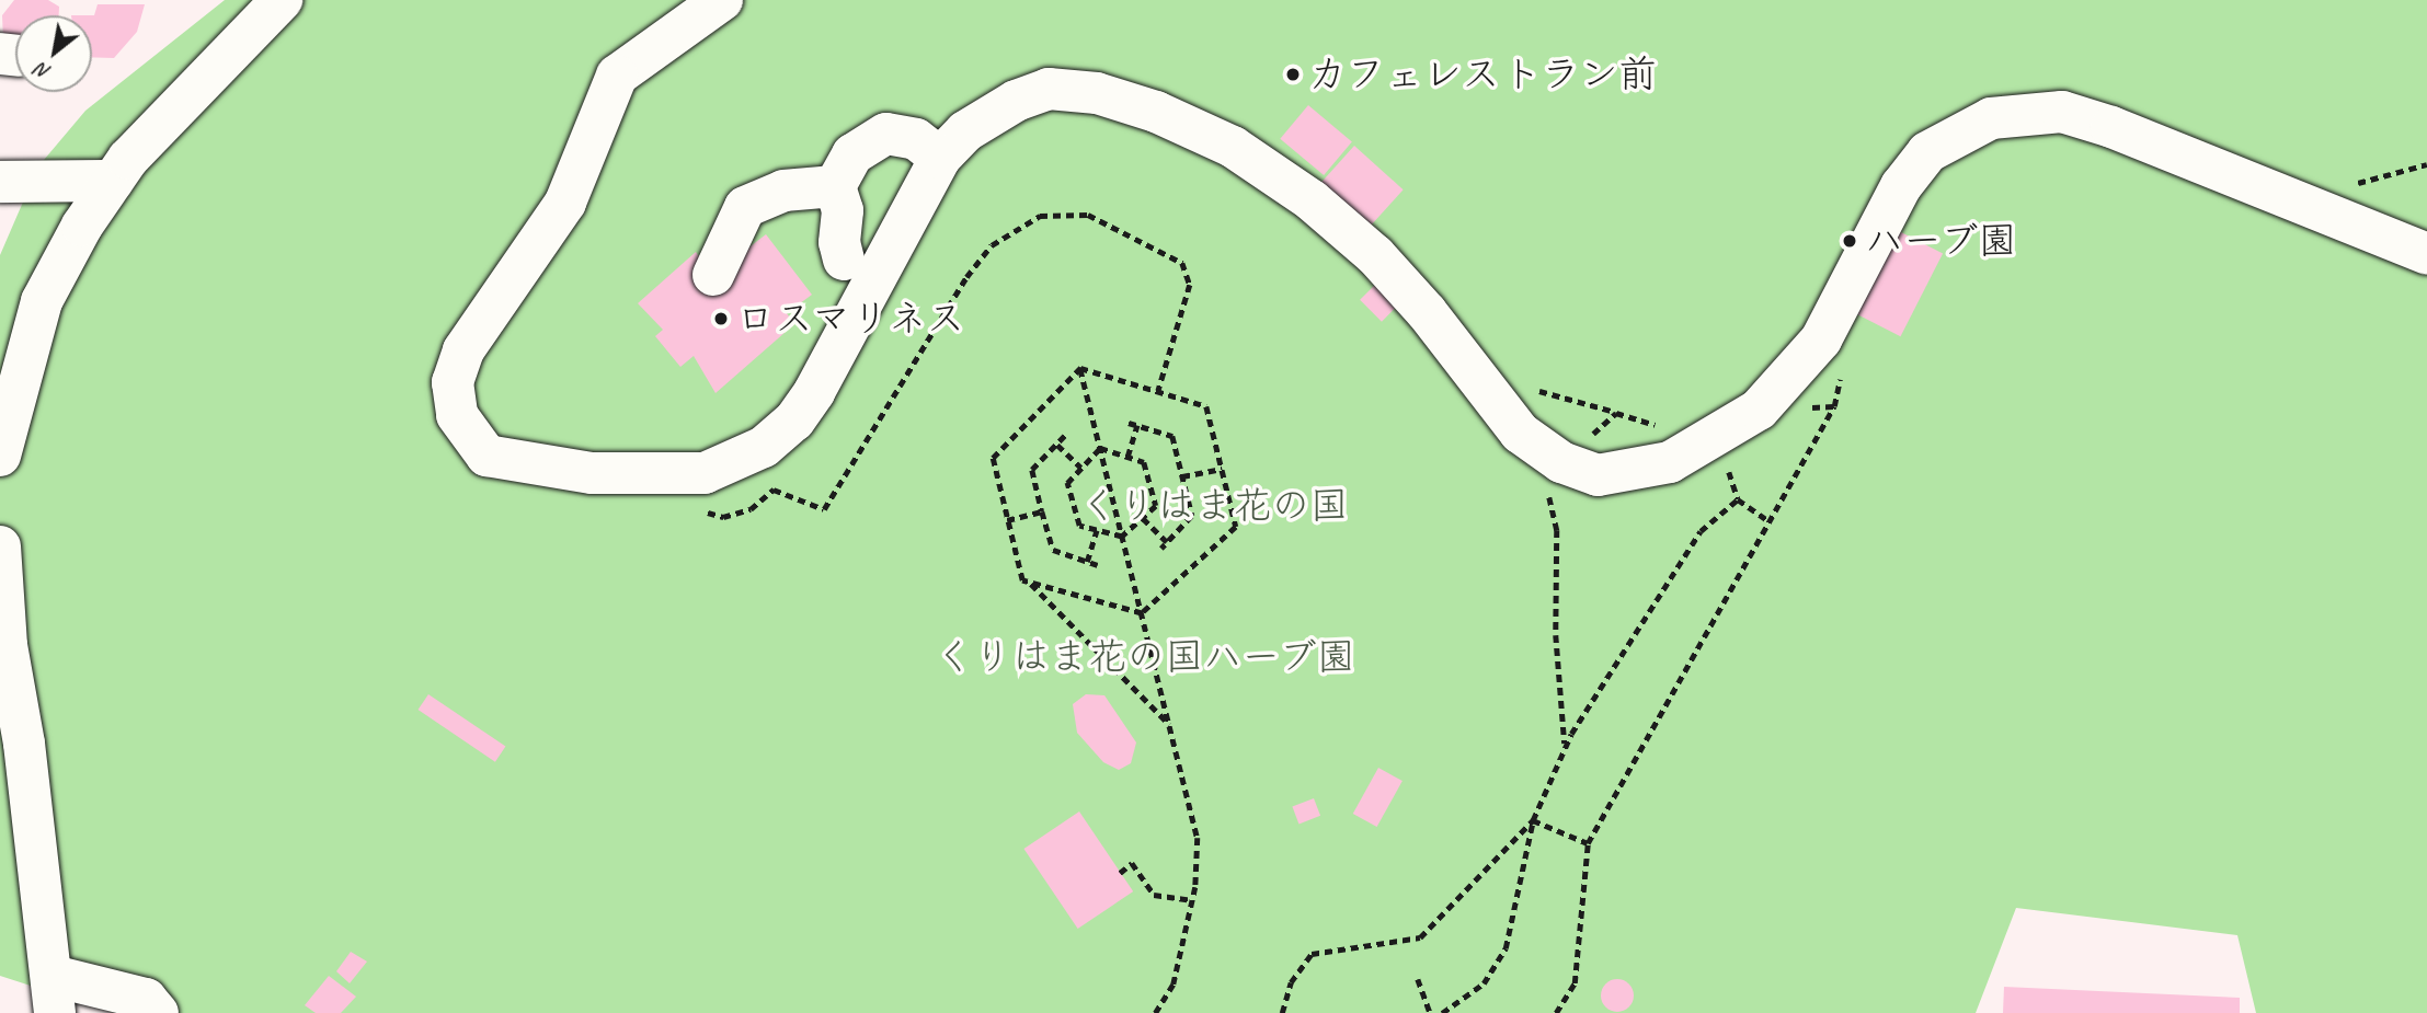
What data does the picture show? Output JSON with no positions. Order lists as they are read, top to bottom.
{
  "parks": ["くりはま花の国", "くりはま花の国ハーブ園"],
  "places": ["カフェレストラン前", "ハーブ園", "ロスマリネス"],
  "north": "bottom left"
}
